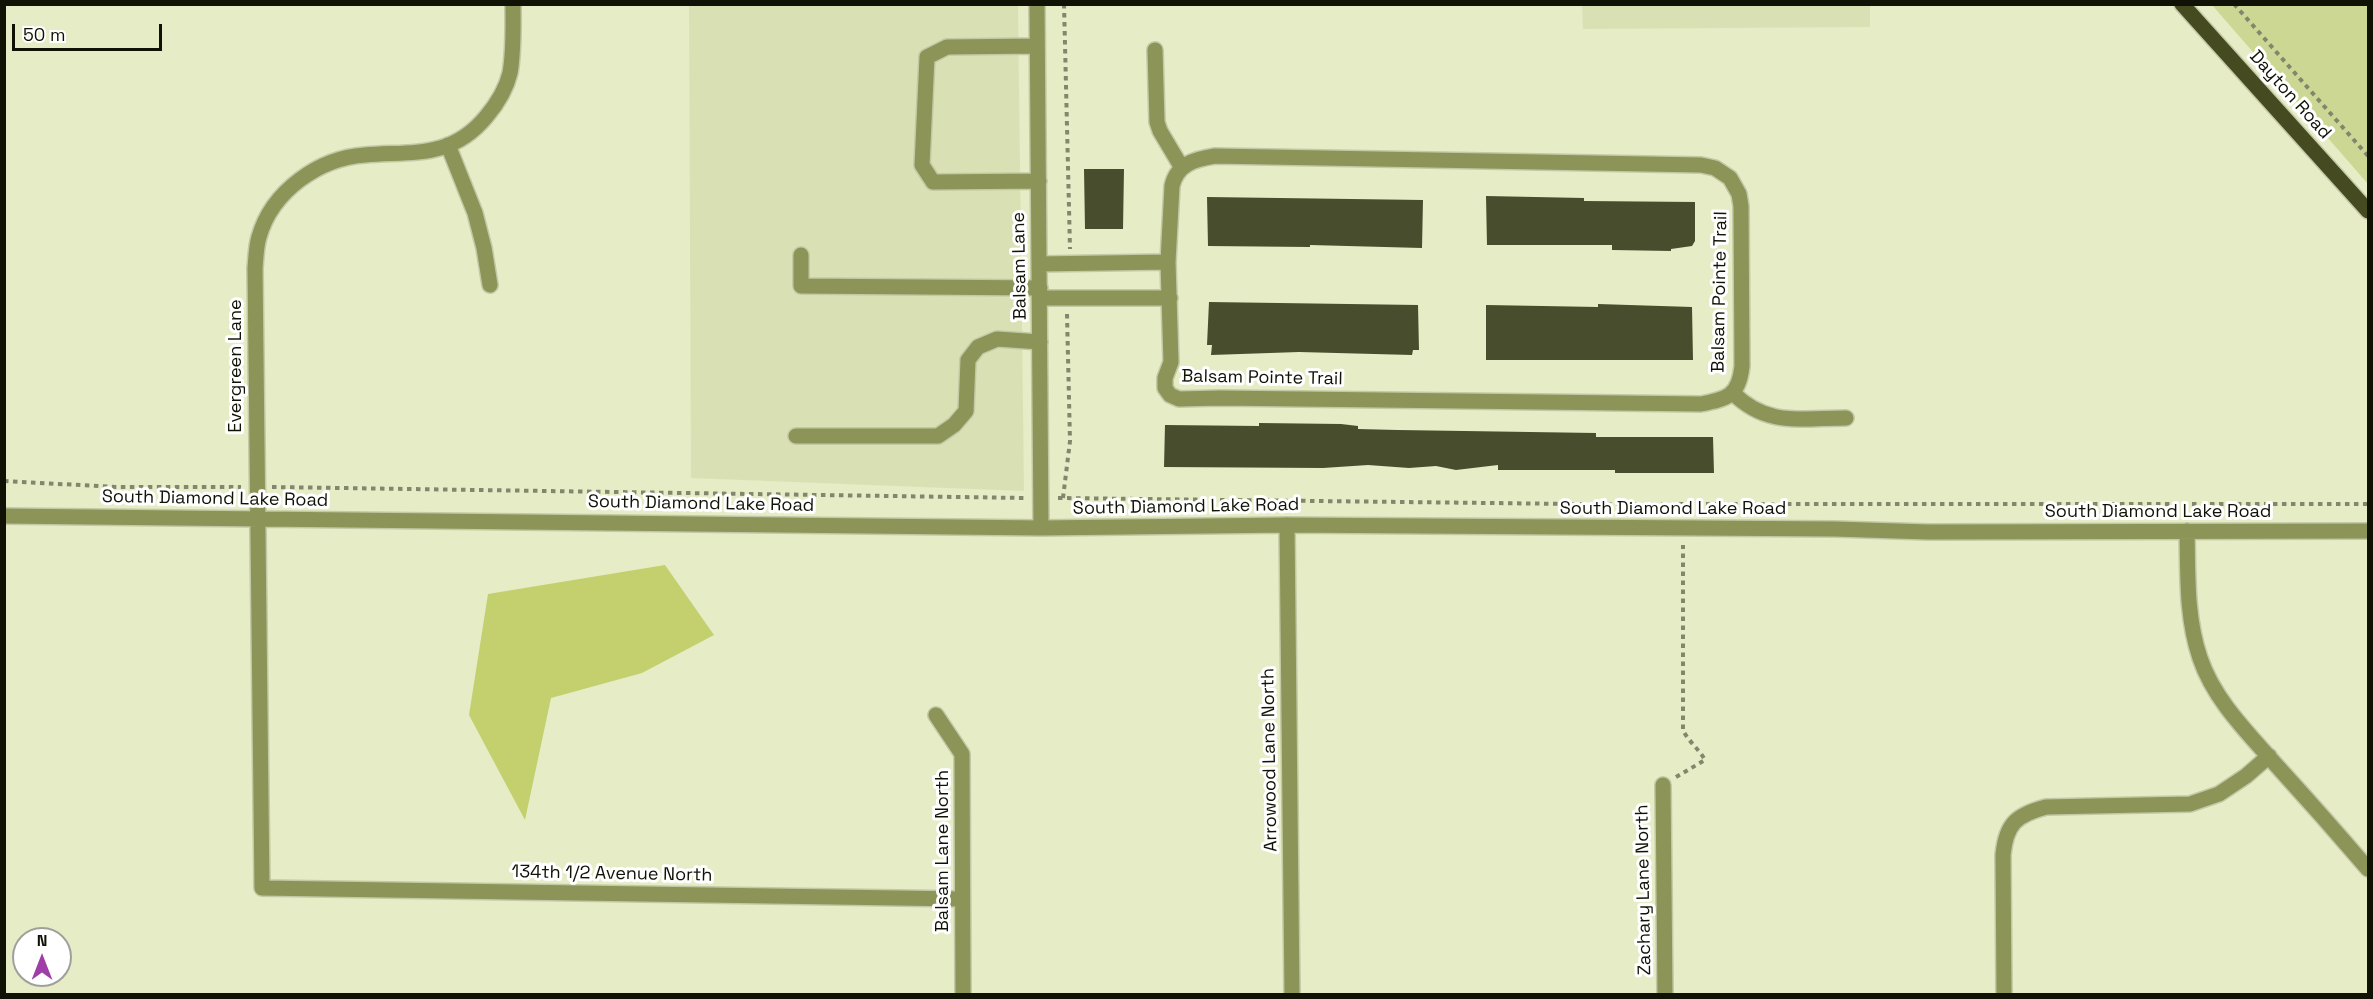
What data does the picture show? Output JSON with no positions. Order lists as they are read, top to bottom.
{
  "streets": {
    "main road": ["Dayton Road"],
    "street": [
      "Balsam Lane",
      "Balsam Pointe Trail",
      "Evergreen Lane",
      "South Diamond Lake Road",
      "Arrowood Lane North",
      "Balsam Lane North",
      "134th 1/2 Avenue North",
      "Zachary Lane North"
    ]
  },
  "crossings": [
    ["Balsam Lane", "South Diamond Lake Road"],
    ["Evergreen Lane", "South Diamond Lake Road"],
    ["Evergreen Lane", "134th 1/2 Avenue North"],
    ["South Diamond Lake Road", "Arrowood Lane North"],
    ["Balsam Lane North", "134th 1/2 Avenue North"]
  ],
  "scale_bar": "50 m",
  "north": "top"
}
